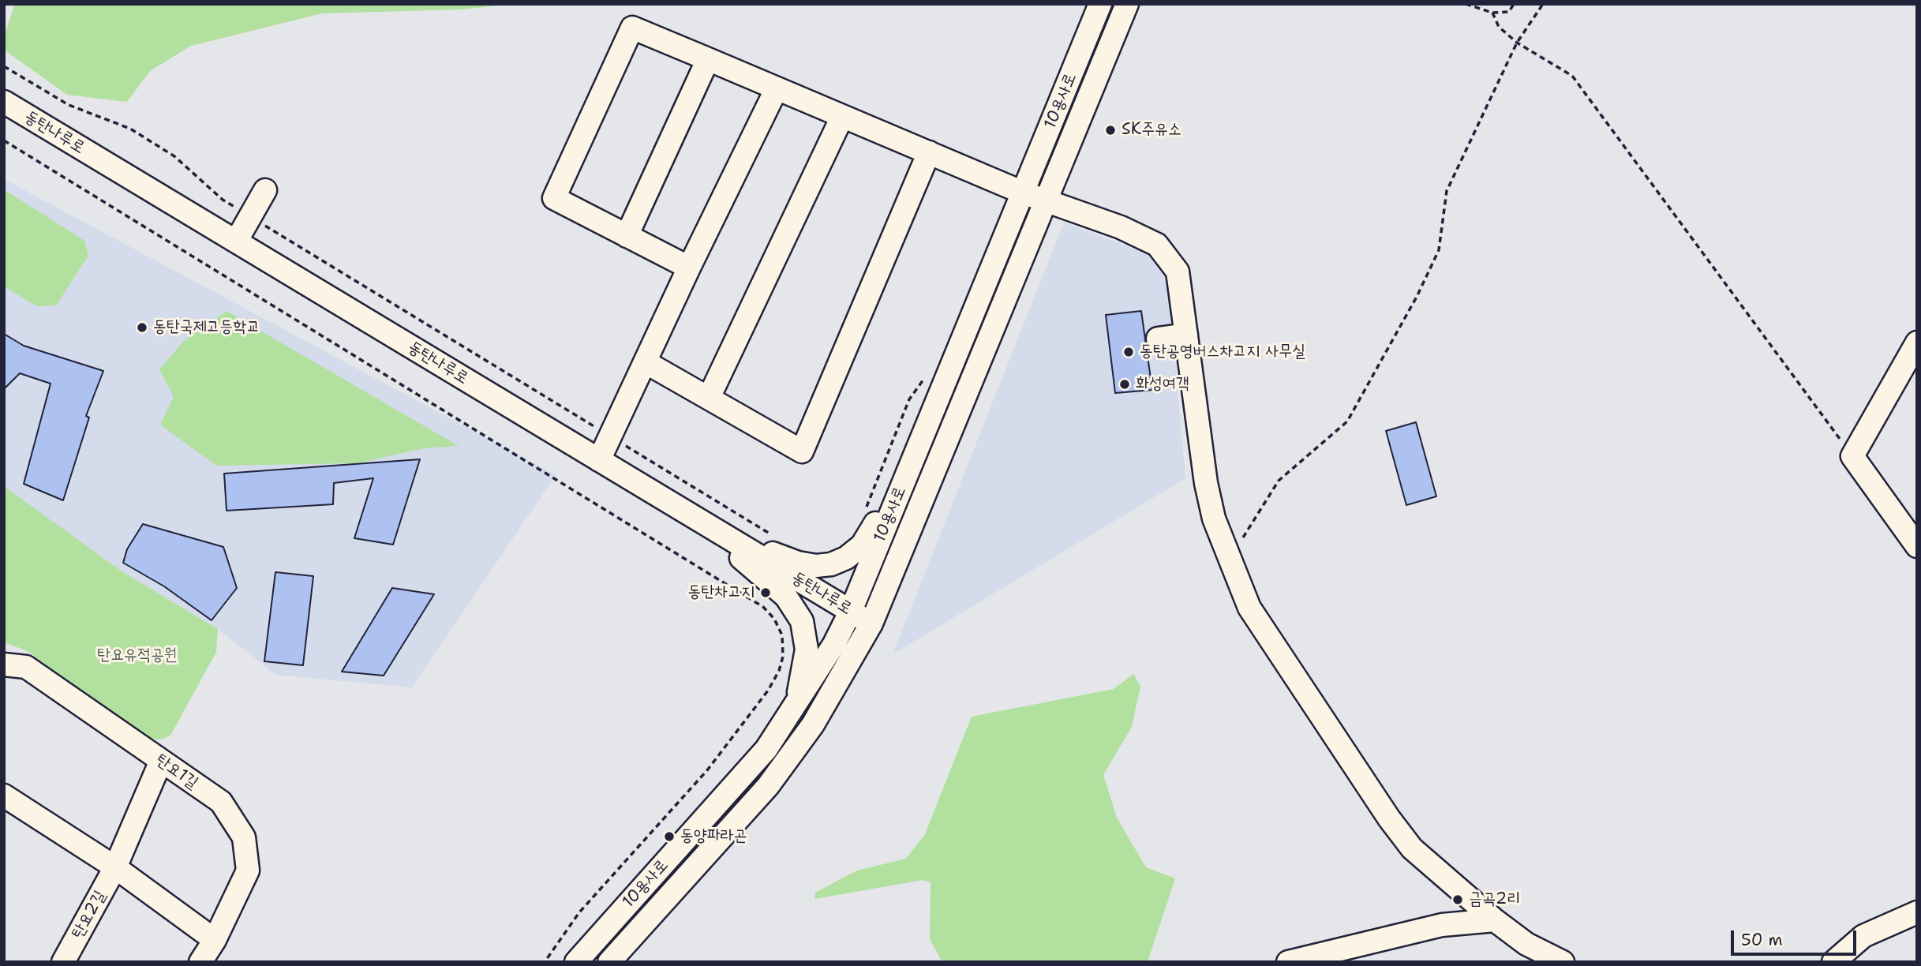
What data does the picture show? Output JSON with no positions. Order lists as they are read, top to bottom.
{
  "streets": {
    "street": [
      "10용사로",
      "동탄나루로",
      "탄요1길",
      "탄요2길"
    ]
  },
  "crossings": [
    ["10용사로", "동탄나루로"],
    ["탄요1길", "탄요2길"]
  ],
  "parks": ["탄요유적공원"],
  "places": [
    "SK주유소",
    "동탄국제고등학교",
    "동탄공영버스차고지 사무실",
    "화성여객",
    "동탄차고지",
    "동양파라곤",
    "금곡2리"
  ],
  "scale_bar": "50 m"
}
